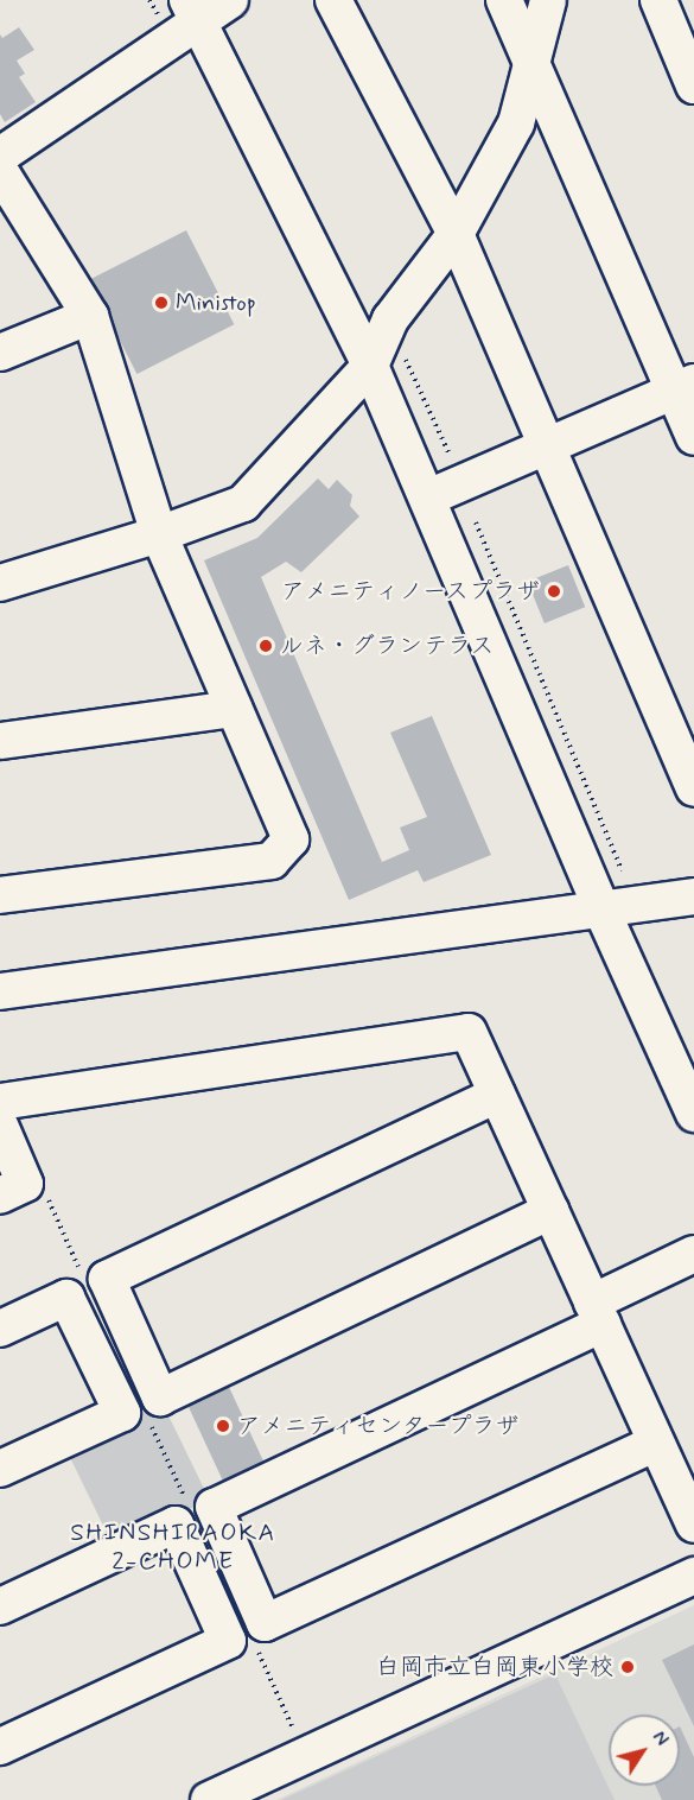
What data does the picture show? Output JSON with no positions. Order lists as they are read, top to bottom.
{
  "districts": ["SHINSHIRAOKA 2-CHOME"],
  "places": [
    "Ministop",
    "アメニティノースプラザ",
    "ルネ・グランテラス",
    "アメニティセンタープラザ",
    "白岡市立白岡東小学校"
  ],
  "north": "top right"
}
